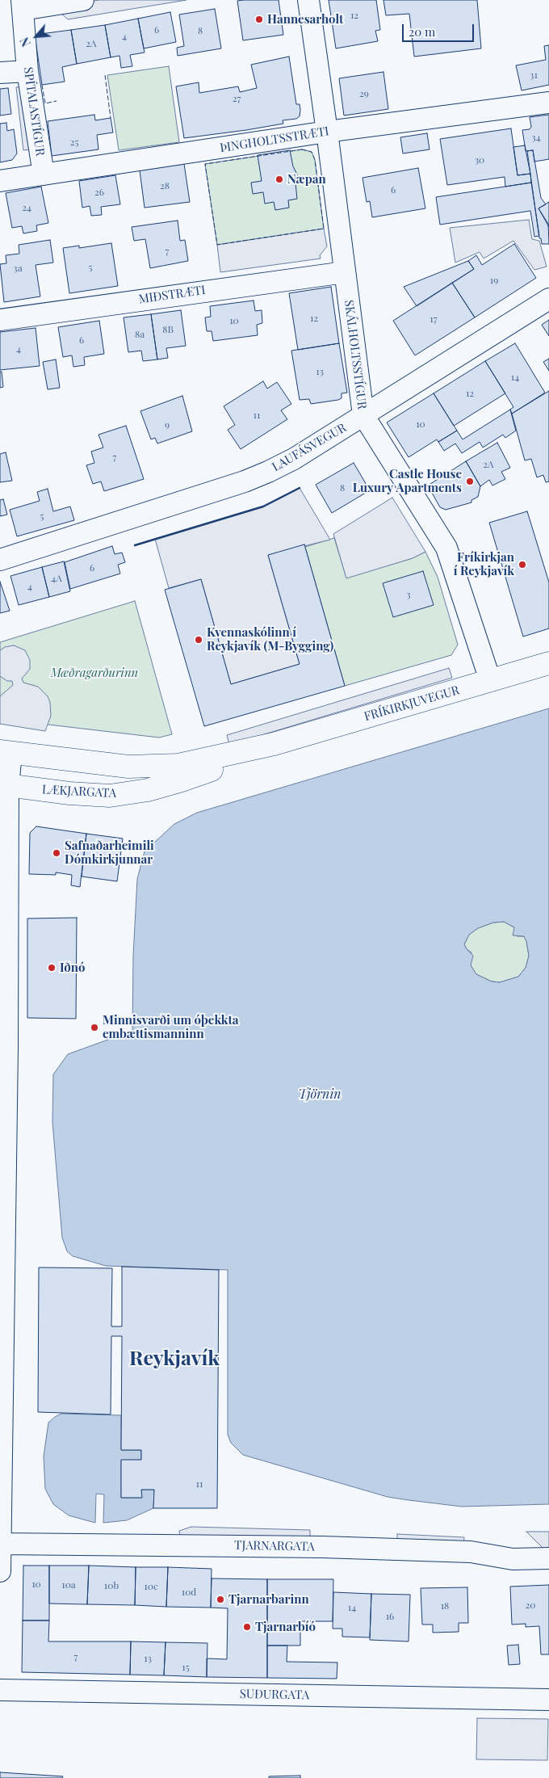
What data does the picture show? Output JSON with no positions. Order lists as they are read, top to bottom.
{
  "streets": {
    "main road": ["FRÍKIRKJUVEGUR", "LÆKJARGATA"],
    "street": [
      "SPÍTALASTÍGUR",
      "ÞINGHOLTSSTRÆTI",
      "MIÐSTRÆTI",
      "SKÁLHOLTSSTÍGUR",
      "LAUFÁSVEGUR",
      "TJARNARGATA",
      "SUÐURGATA"
    ]
  },
  "crossings": [
    ["SPÍTALASTÍGUR", "ÞINGHOLTSSTRÆTI"],
    ["ÞINGHOLTSSTRÆTI", "SKÁLHOLTSSTÍGUR"],
    ["MIÐSTRÆTI", "SKÁLHOLTSSTÍGUR"],
    ["SKÁLHOLTSSTÍGUR", "LAUFÁSVEGUR"],
    ["SKÁLHOLTSSTÍGUR", "FRÍKIRKJUVEGUR"],
    ["FRÍKIRKJUVEGUR", "LÆKJARGATA"]
  ],
  "districts": ["Reykjavík"],
  "water": ["Tjörnin"],
  "parks": ["Mæðragarðurinn"],
  "places": [
    "Hannesarholt",
    "Næpan",
    "Castle House Luxury Apartments",
    "Fríkirkjan í Reykjavík",
    "Kvennaskólinn í Reykjavík (M-Bygging)",
    "Safnaðarheimili Dómkirkjunnar",
    "Iðnó",
    "Minnisvarði um óþekkta embættismanninn",
    "Tjarnarbarinn",
    "Tjarnarbíó"
  ],
  "house_numbers": [
    "12",
    "6",
    "8",
    "4",
    "2A",
    "31",
    "29",
    "27",
    "34",
    "25",
    "30",
    "28",
    "6",
    "26",
    "24",
    "7",
    "5",
    "3a",
    "19",
    "12",
    "17",
    "10",
    "8B",
    "8a",
    "6",
    "4",
    "13",
    "14",
    "12",
    "11",
    "10",
    "9",
    "7",
    "2A",
    "8",
    "5",
    "6",
    "4A",
    "4",
    "3",
    "11",
    "10",
    "10a",
    "10b",
    "10c",
    "10d",
    "20",
    "18",
    "14",
    "16",
    "7",
    "13",
    "15"
  ],
  "scale_bar": "20 m",
  "north": "bottom left"
}
